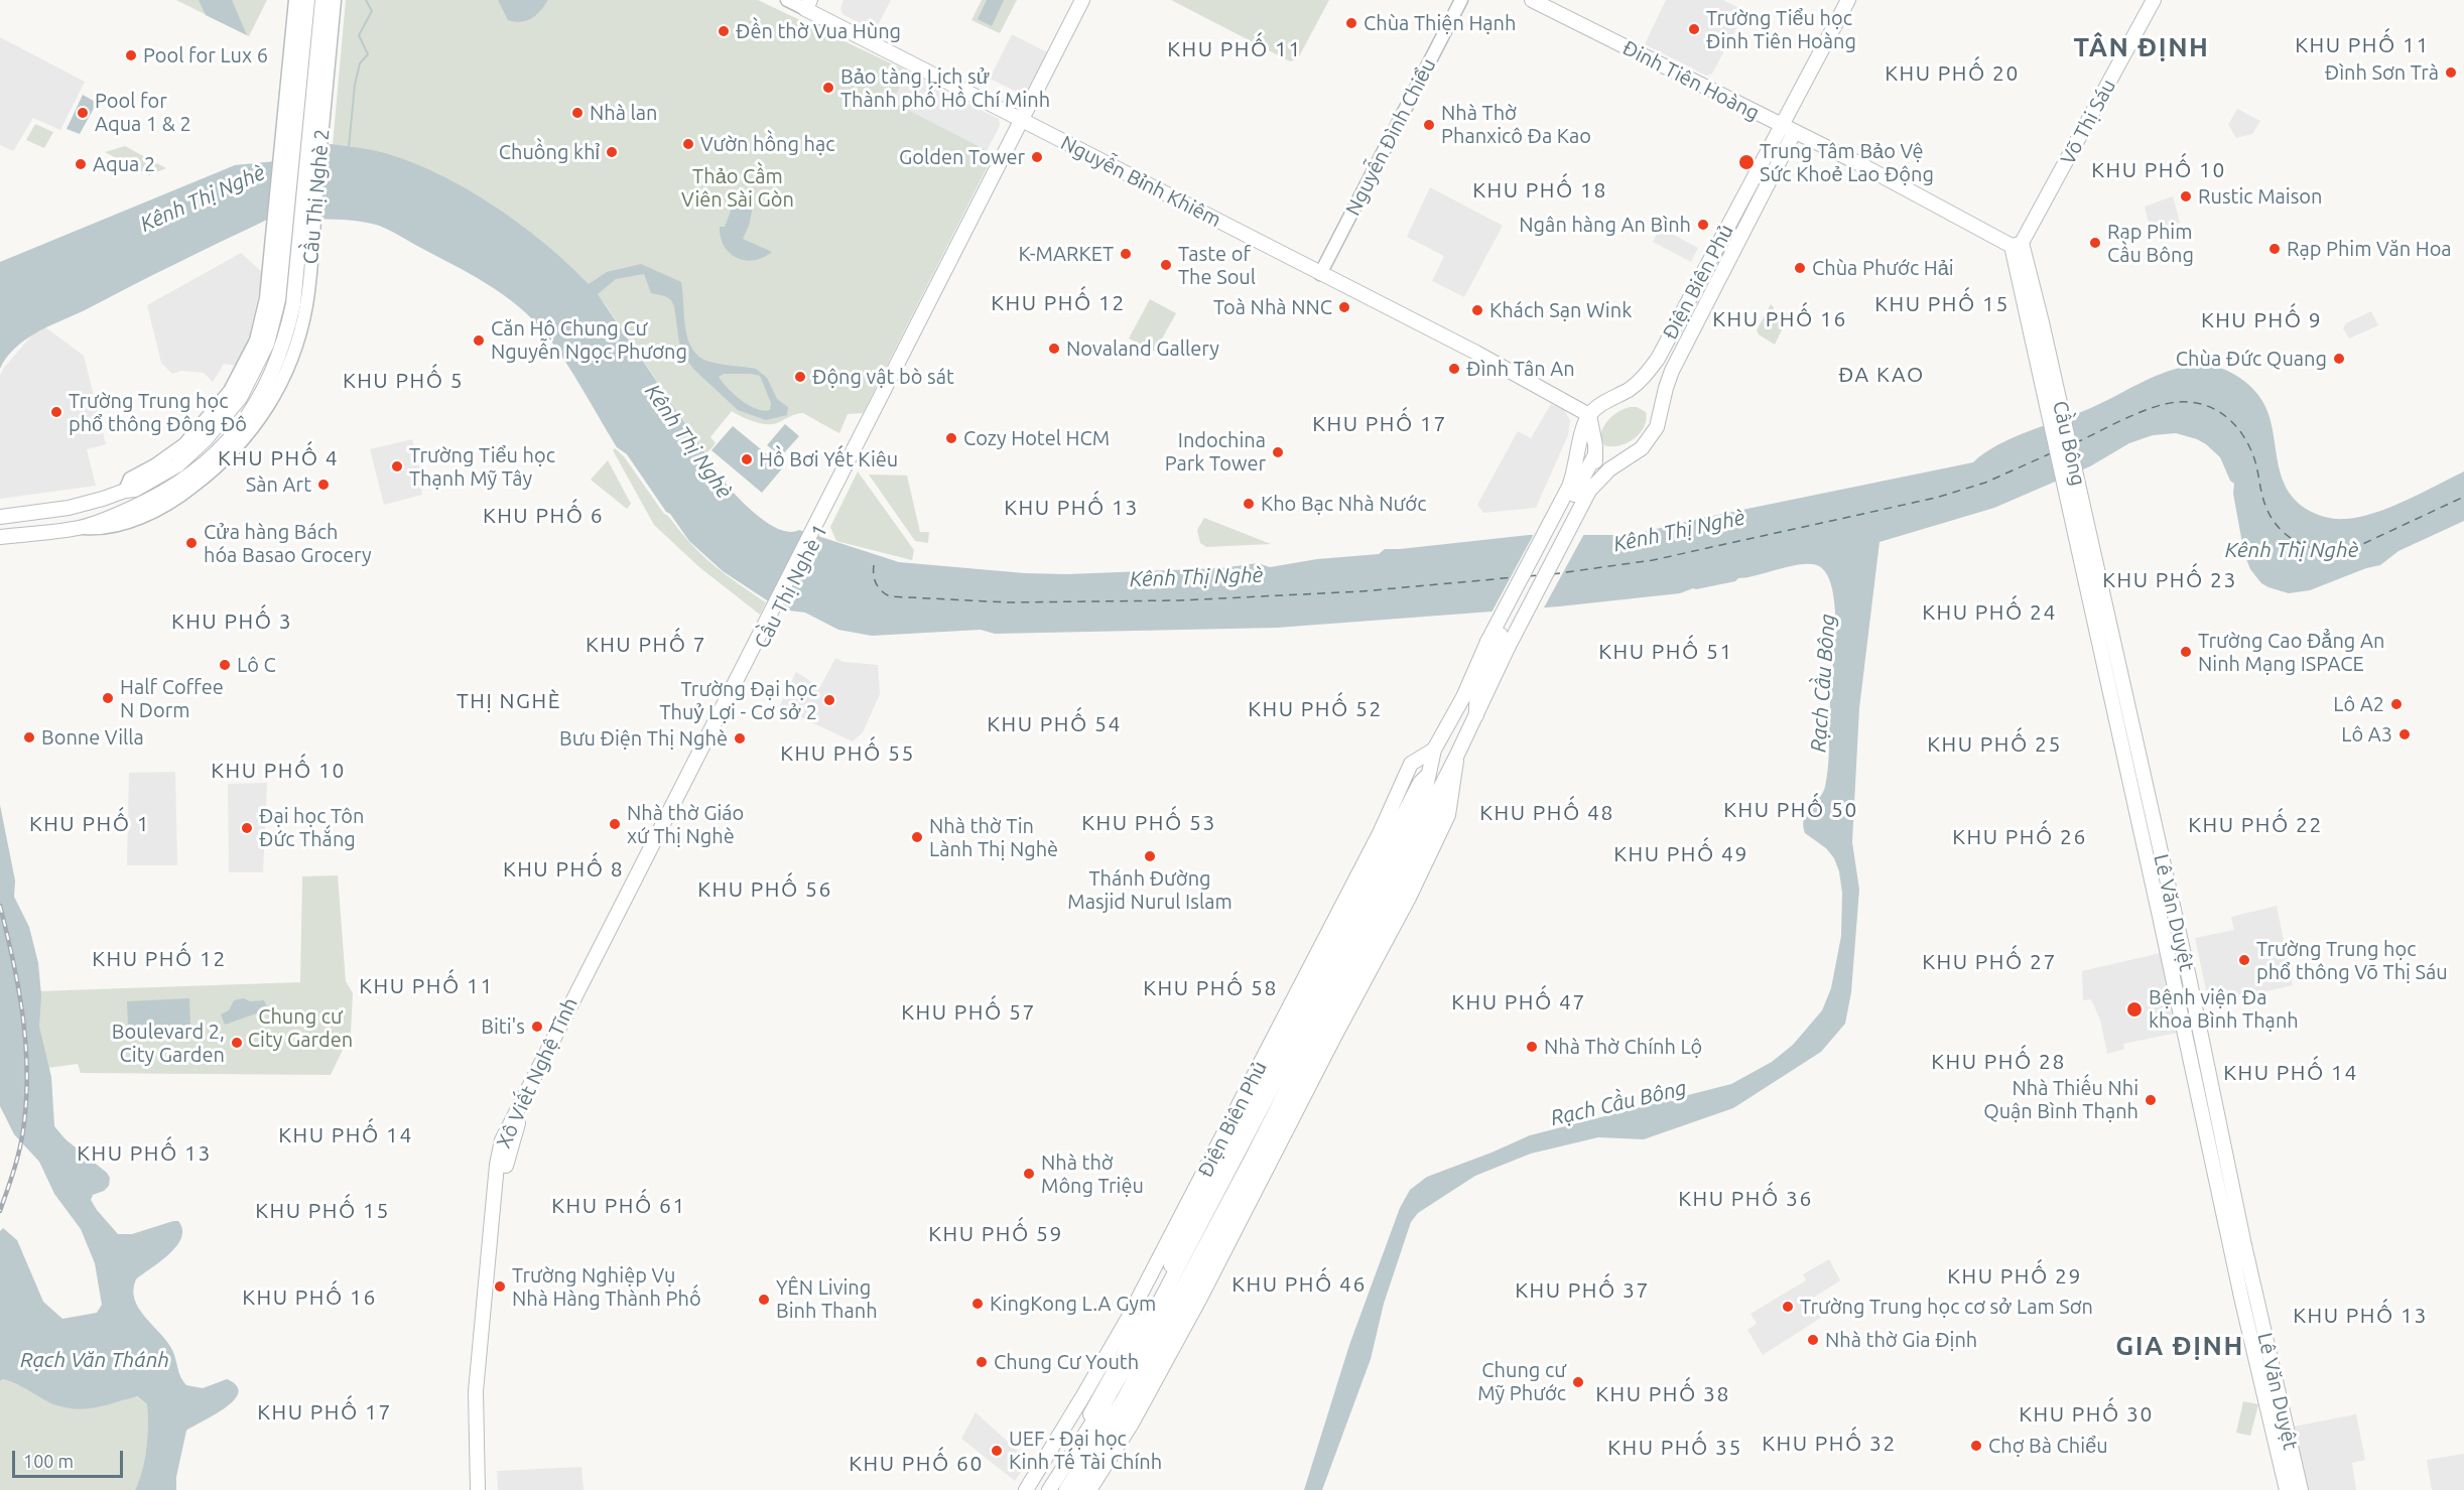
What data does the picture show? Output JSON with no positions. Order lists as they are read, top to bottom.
{
  "streets": {
    "main road": [
      "Đinh Tiên Hoàng",
      "Võ Thị Sáu",
      "Nguyễn Đình Chiểu",
      "Nguyễn Bỉnh Khiêm",
      "Cầu Thị Nghè 2",
      "Ðiện Biên Phủ",
      "Cầu Bông",
      "Cầu Thị Nghè 1",
      "Lê Văn Duyệt",
      "Xô Viết Nghệ Tĩnh",
      "Điện Biên Phủ"
    ]
  },
  "crossings": [
    ["Đinh Tiên Hoàng", "Võ Thị Sáu"],
    ["Đinh Tiên Hoàng", "Ðiện Biên Phủ"],
    ["Đinh Tiên Hoàng", "Cầu Bông"],
    ["Võ Thị Sáu", "Cầu Bông"],
    ["Nguyễn Đình Chiểu", "Nguyễn Bỉnh Khiêm"],
    ["Nguyễn Bỉnh Khiêm", "Ðiện Biên Phủ"],
    ["Nguyễn Bỉnh Khiêm", "Cầu Thị Nghè 1"],
    ["Cầu Bông", "Lê Văn Duyệt"],
    ["Cầu Thị Nghè 1", "Xô Viết Nghệ Tĩnh"]
  ],
  "districts": [
    "KHU PHỐ 11",
    "TÂN ĐỊNH",
    "KHU PHỐ 11",
    "KHU PHỐ 20",
    "KHU PHỐ 10",
    "KHU PHỐ 18",
    "KHU PHỐ 12",
    "KHU PHỐ 15",
    "KHU PHỐ 16",
    "KHU PHỐ 9",
    "ĐA KAO",
    "KHU PHỐ 5",
    "KHU PHỐ 17",
    "KHU PHỐ 4",
    "KHU PHỐ 13",
    "KHU PHỐ 6",
    "KHU PHỐ 23",
    "KHU PHỐ 24",
    "KHU PHỐ 3",
    "KHU PHỐ 7",
    "KHU PHỐ 51",
    "THỊ NGHÈ",
    "KHU PHỐ 52",
    "KHU PHỐ 54",
    "KHU PHỐ 25",
    "KHU PHỐ 55",
    "KHU PHỐ 10",
    "KHU PHỐ 50",
    "KHU PHỐ 48",
    "KHU PHỐ 53",
    "KHU PHỐ 1",
    "KHU PHỐ 22",
    "KHU PHỐ 26",
    "KHU PHỐ 49",
    "KHU PHỐ 8",
    "KHU PHỐ 56",
    "KHU PHỐ 12",
    "KHU PHỐ 27",
    "KHU PHỐ 11",
    "KHU PHỐ 58",
    "KHU PHỐ 47",
    "KHU PHỐ 57",
    "KHU PHỐ 28",
    "KHU PHỐ 14",
    "KHU PHỐ 14",
    "KHU PHỐ 13",
    "KHU PHỐ 36",
    "KHU PHỐ 61",
    "KHU PHỐ 15",
    "KHU PHỐ 59",
    "KHU PHỐ 29",
    "KHU PHỐ 46",
    "KHU PHỐ 37",
    "KHU PHỐ 16",
    "KHU PHỐ 13",
    "GIA ĐỊNH",
    "KHU PHỐ 38",
    "KHU PHỐ 17",
    "KHU PHỐ 30",
    "KHU PHỐ 32",
    "KHU PHỐ 35",
    "KHU PHỐ 60"
  ],
  "water": ["Kênh Thị Nghè", "Rạch Cầu Bông", "Rạch Văn Thánh"],
  "parks": ["Thảo Cầm Viên Sài Gòn", "Chung cư City Garden"],
  "places": [
    "Chùa Thiện Hạnh",
    "Trường Tiểu học Đinh Tiên Hoàng",
    "Đền thờ Vua Hùng",
    "Pool for Lux 6",
    "Đình Sơn Trà",
    "Bảo tàng Lịch sử Thành phố Hồ Chí Minh",
    "Pool for Aqua 1 & 2",
    "Nhà lan",
    "Nhà Thờ Phanxicô Đa Kao",
    "Vườn hồng hạc",
    "Chuồng khỉ",
    "Golden Tower",
    "Trung Tâm Bảo Vệ Sức Khoẻ Lao Động",
    "Aqua 2",
    "Rustic Maison",
    "Ngân hàng An Bình",
    "Rạp Phim Cầu Bông",
    "Rạp Phim Văn Hoa",
    "K-MARKET",
    "Taste of The Soul",
    "Chùa Phước Hải",
    "Toà Nhà NNC",
    "Khách Sạn Wink",
    "Căn Hộ Chung Cư Nguyễn Ngọc Phương",
    "Novaland Gallery",
    "Chùa Đức Quang",
    "Đình Tân An",
    "Động vật bò sát",
    "Trường Trung học phổ thông Đông Đô",
    "Cozy Hotel HCM",
    "Indochina Park Tower",
    "Hồ Bơi Yết Kiêu",
    "Trường Tiểu học Thạnh Mỹ Tây",
    "Sàn Art",
    "Kho Bạc Nhà Nước",
    "Cửa hàng Bách hóa Basao Grocery",
    "Trường Cao Đẳng An Ninh Mạng ISPACE",
    "Lô C",
    "Half Coffee N Dorm",
    "Trường Đại học Thuỷ Lợi - Cơ sở 2",
    "Lô A2",
    "Lô A3",
    "Bonne Villa",
    "Bưu Điện Thị Nghè",
    "Nhà thờ Giáo xứ Thị Nghè",
    "Đại học Tôn Đức Thắng",
    "Nhà thờ Tin Lành Thị Nghè",
    "Thánh Đường Masjid Nurul Islam",
    "Trường Trung học phổ thông Võ Thị Sáu",
    "Bệnh viện Đa khoa Bình Thạnh",
    "Biti's",
    "Boulevard 2, City Garden",
    "Nhà Thờ Chính Lộ",
    "Nhà Thiếu Nhi Quận Bình Thạnh",
    "Nhà thờ Mông Triệu",
    "Trường Nghiệp Vụ Nhà Hàng Thành Phố",
    "YÊN Living Binh Thanh",
    "KingKong L.A Gym",
    "Trường Trung học cơ sở Lam Sơn",
    "Nhà thờ Gia Định",
    "Chung Cư Youth",
    "Chung cư Mỹ Phước",
    "Chợ Bà Chiểu",
    "UEF - Đại học Kinh Tế Tài Chính"
  ],
  "scale_bar": "100 m"
}
